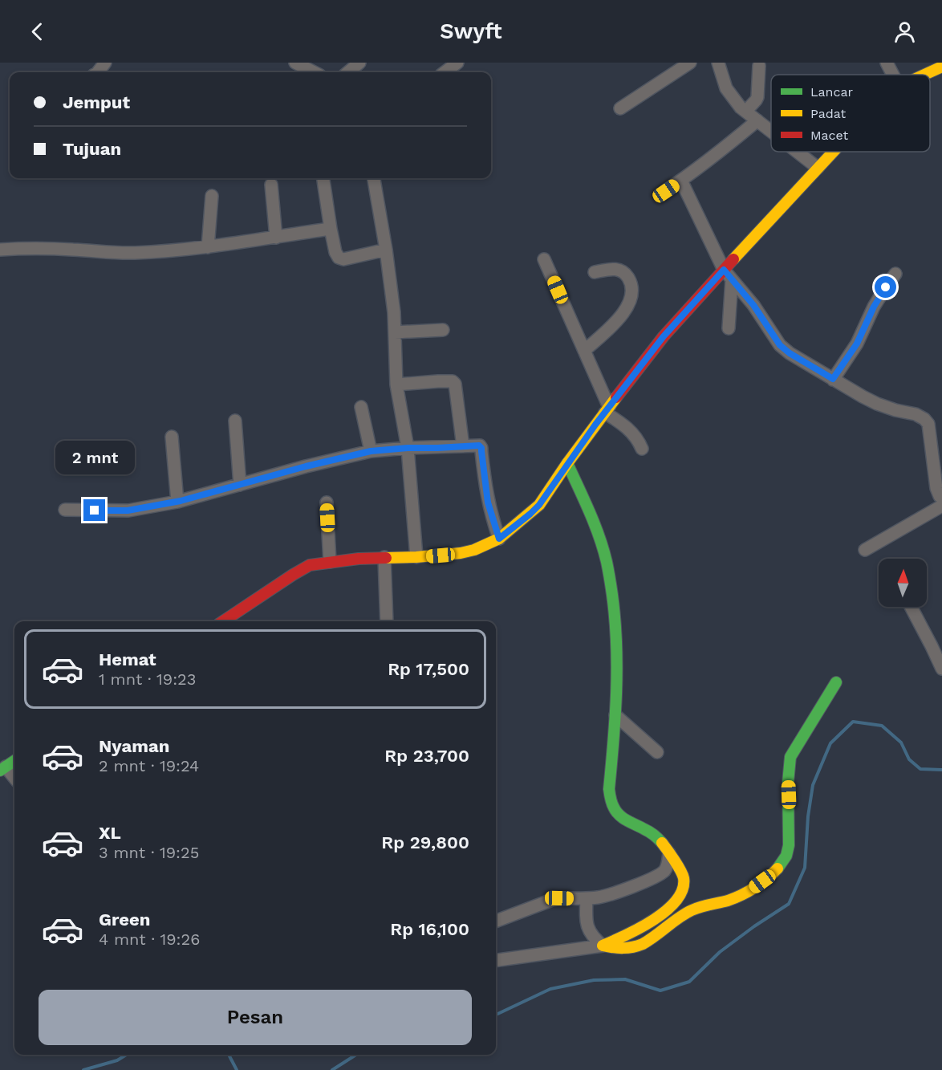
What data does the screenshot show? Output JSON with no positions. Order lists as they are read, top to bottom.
{
  "legend": ["Lancar", "Padat", "Macet"],
  "north": "top",
  "page": {
    "header": "Swyft",
    "banner": ["Jemput", "Tujuan"],
    "bubble": "2 mnt",
    "list": [
      {
        "name": "Hemat",
        "note": "1 mnt · 19:23",
        "value": "Rp 17,500"
      },
      {
        "name": "Nyaman",
        "note": "2 mnt · 19:24",
        "value": "Rp 23,700"
      },
      {
        "name": "XL",
        "note": "3 mnt · 19:25",
        "value": "Rp 29,800"
      },
      {
        "name": "Green",
        "note": "4 mnt · 19:26",
        "value": "Rp 16,100"
      }
    ],
    "buttons": "Pesan"
  }
}
